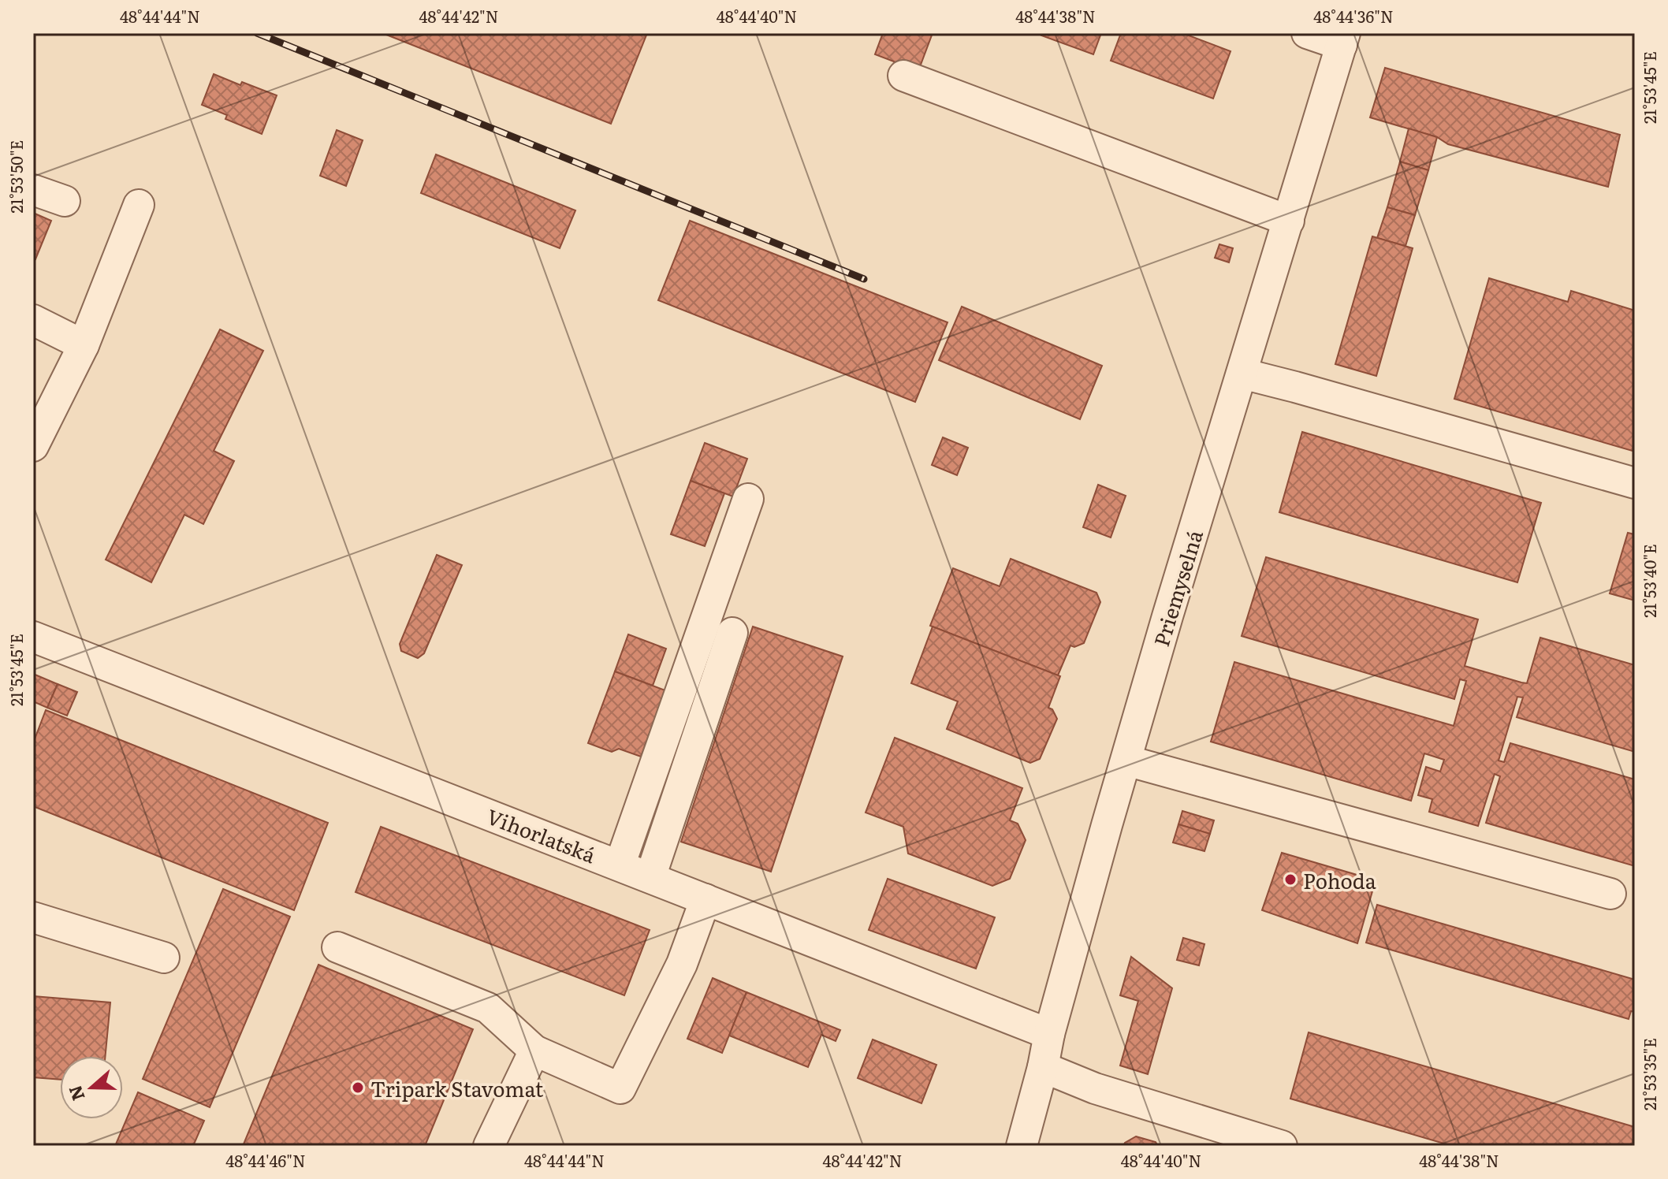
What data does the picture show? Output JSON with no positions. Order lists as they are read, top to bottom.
{
  "streets": {
    "street": ["Priemyselná", "Vihorlatská"]
  },
  "crossings": [
    ["Priemyselná", "Vihorlatská"]
  ],
  "places": ["Pohoda", "Tripark Stavomat"],
  "north": "left",
  "coordinates": [
    "48°44'44\"N",
    "48°44'42\"N",
    "48°44'40\"N",
    "48°44'38\"N",
    "48°44'36\"N",
    "21°53'45\"E",
    "21°53'50\"E",
    "21°53'40\"E",
    "21°53'35\"E",
    "48°44'46\"N"
  ]
}
